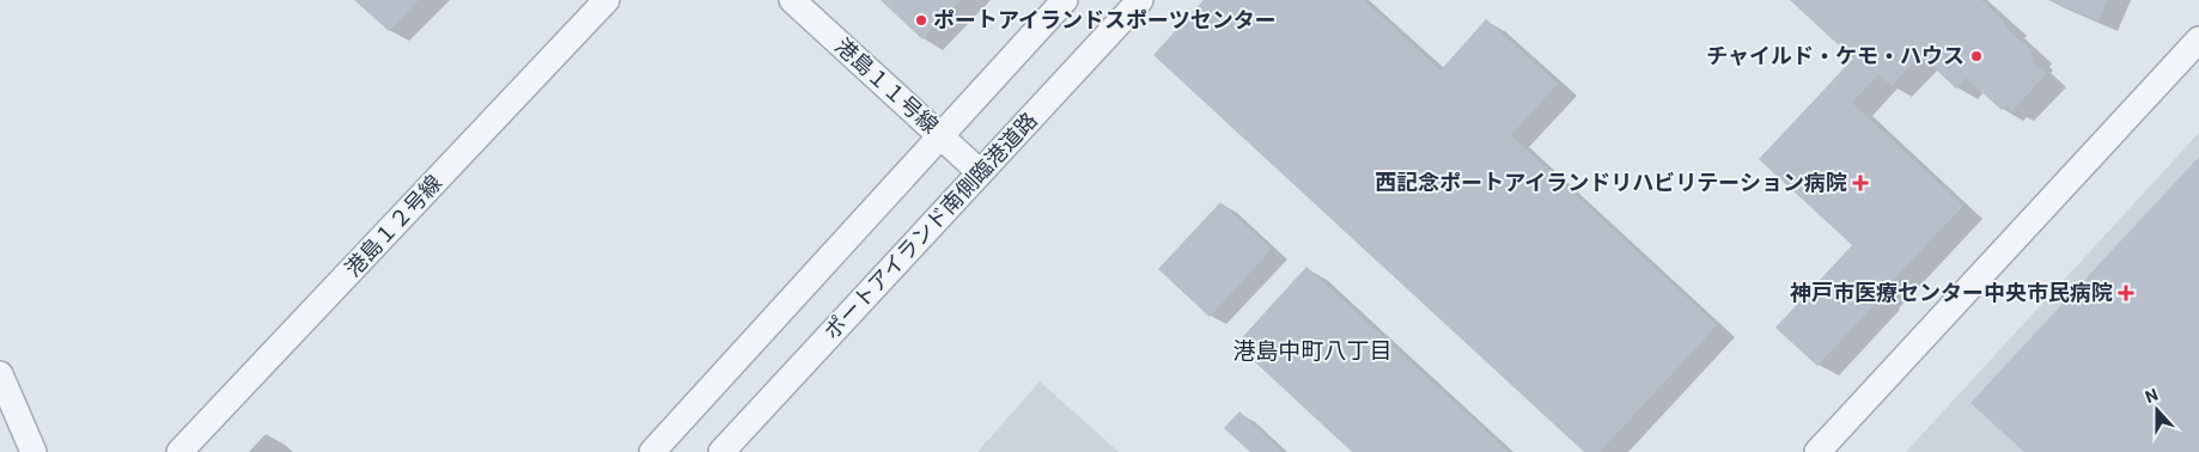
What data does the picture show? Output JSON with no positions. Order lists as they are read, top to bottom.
{
  "streets": {
    "street": ["港島１１号線", "港島１２号線", "ポートアイランド南側臨港道路"]
  },
  "crossings": [
    ["港島１１号線", "ポートアイランド南側臨港道路"]
  ],
  "districts": ["港島中町八丁目"],
  "places": {
    "other": ["ポートアイランドスポーツセンター", "チャイルド・ケモ・ハウス"],
    "health": ["西記念ポートアイランドリハビリテーション病院", "神戸市医療センター中央市民病院"]
  },
  "north": "top"
}
